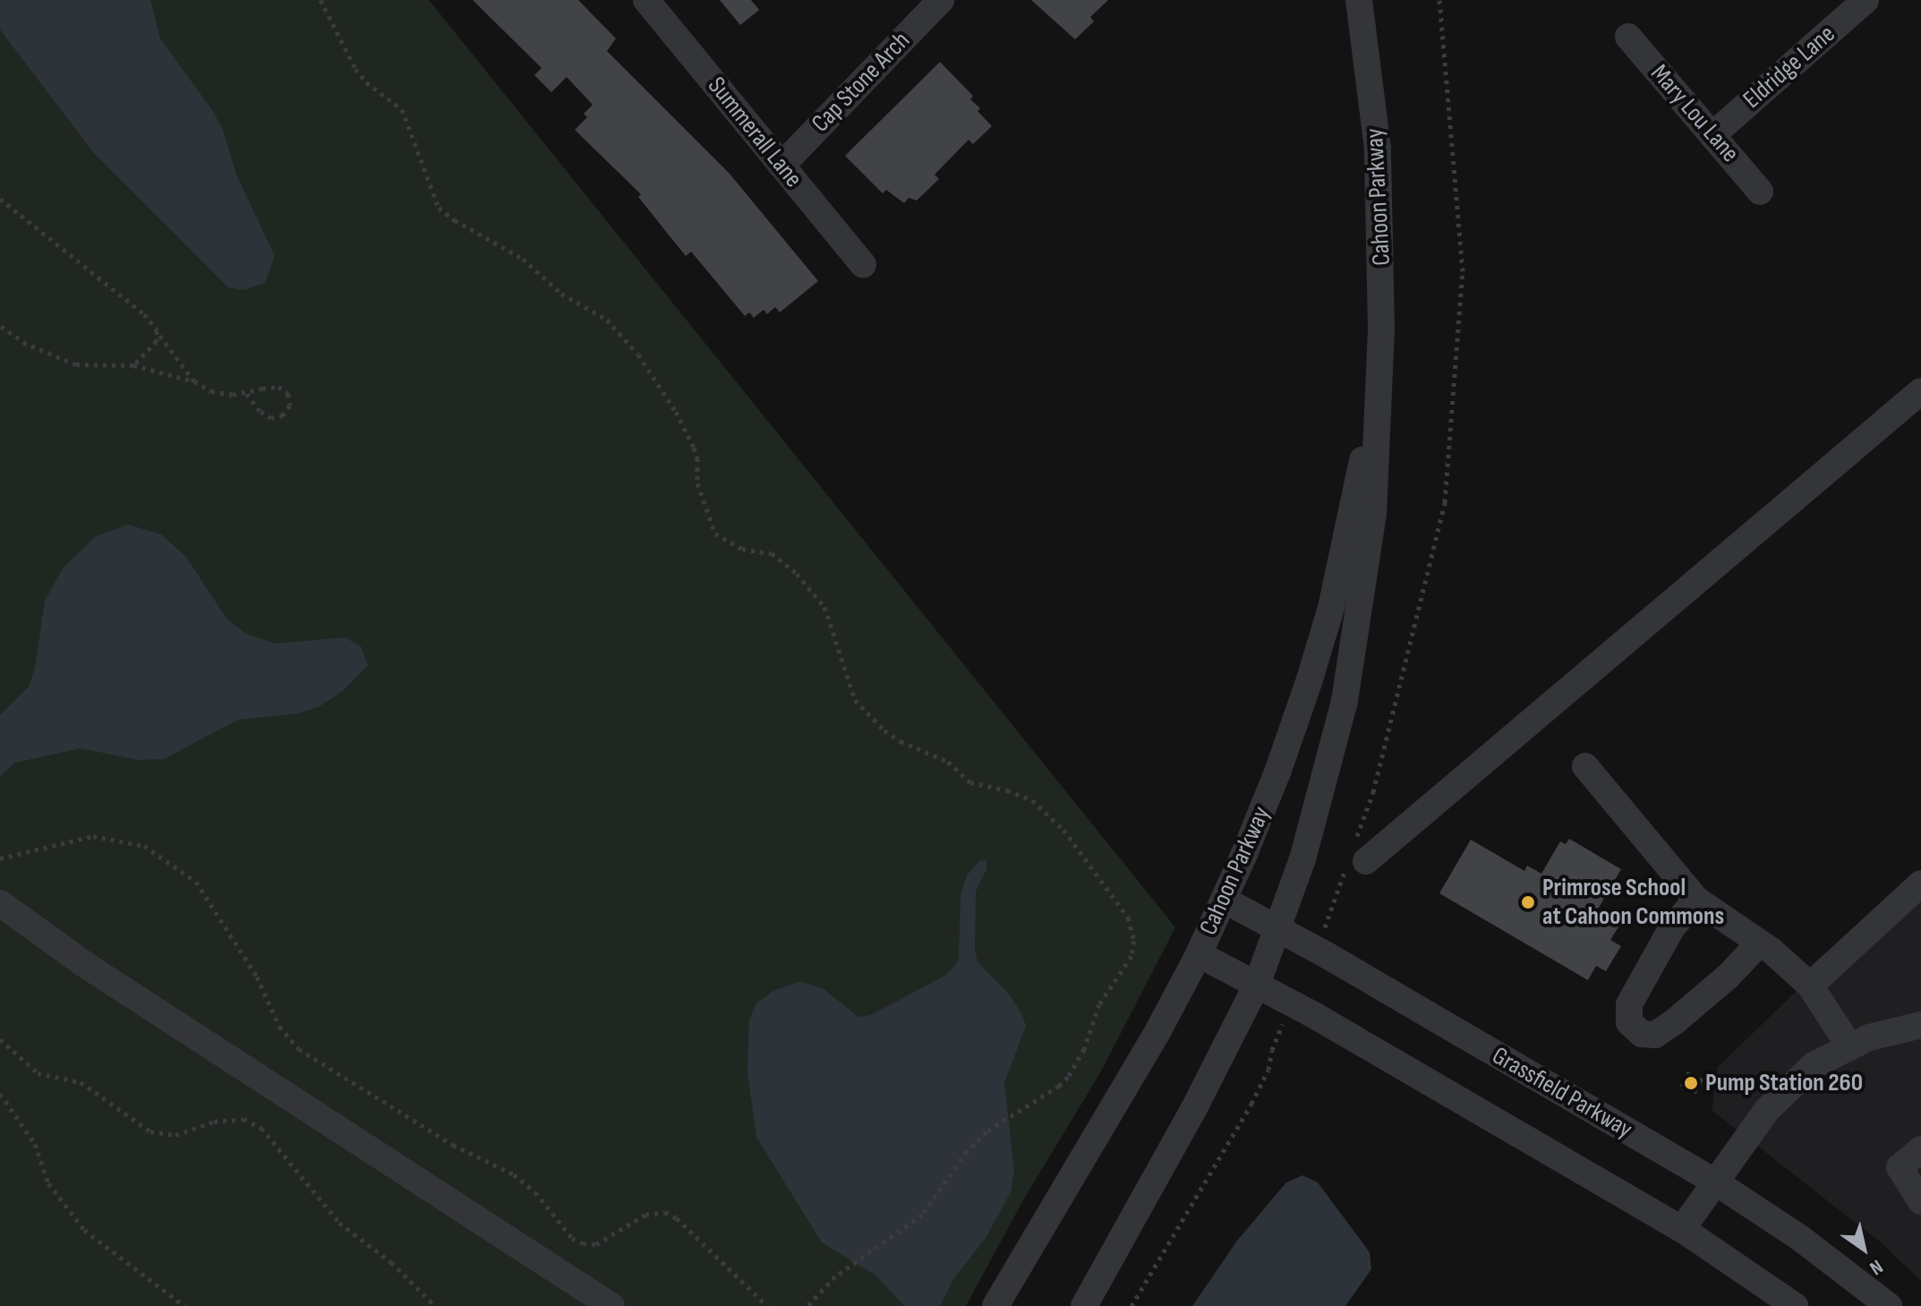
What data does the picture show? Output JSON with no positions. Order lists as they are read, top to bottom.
{
  "streets": {
    "street": [
      "Eldridge Lane",
      "Cap Stone Arch",
      "Mary Lou Lane",
      "Summerall Lane",
      "Cahoon Parkway",
      "Grassfield Parkway"
    ]
  },
  "crossings": [
    ["Eldridge Lane", "Mary Lou Lane"],
    ["Cap Stone Arch", "Summerall Lane"],
    ["Cahoon Parkway", "Grassfield Parkway"]
  ],
  "places": ["Primrose School at Cahoon Commons", "Pump Station 260"],
  "north": "bottom right"
}
